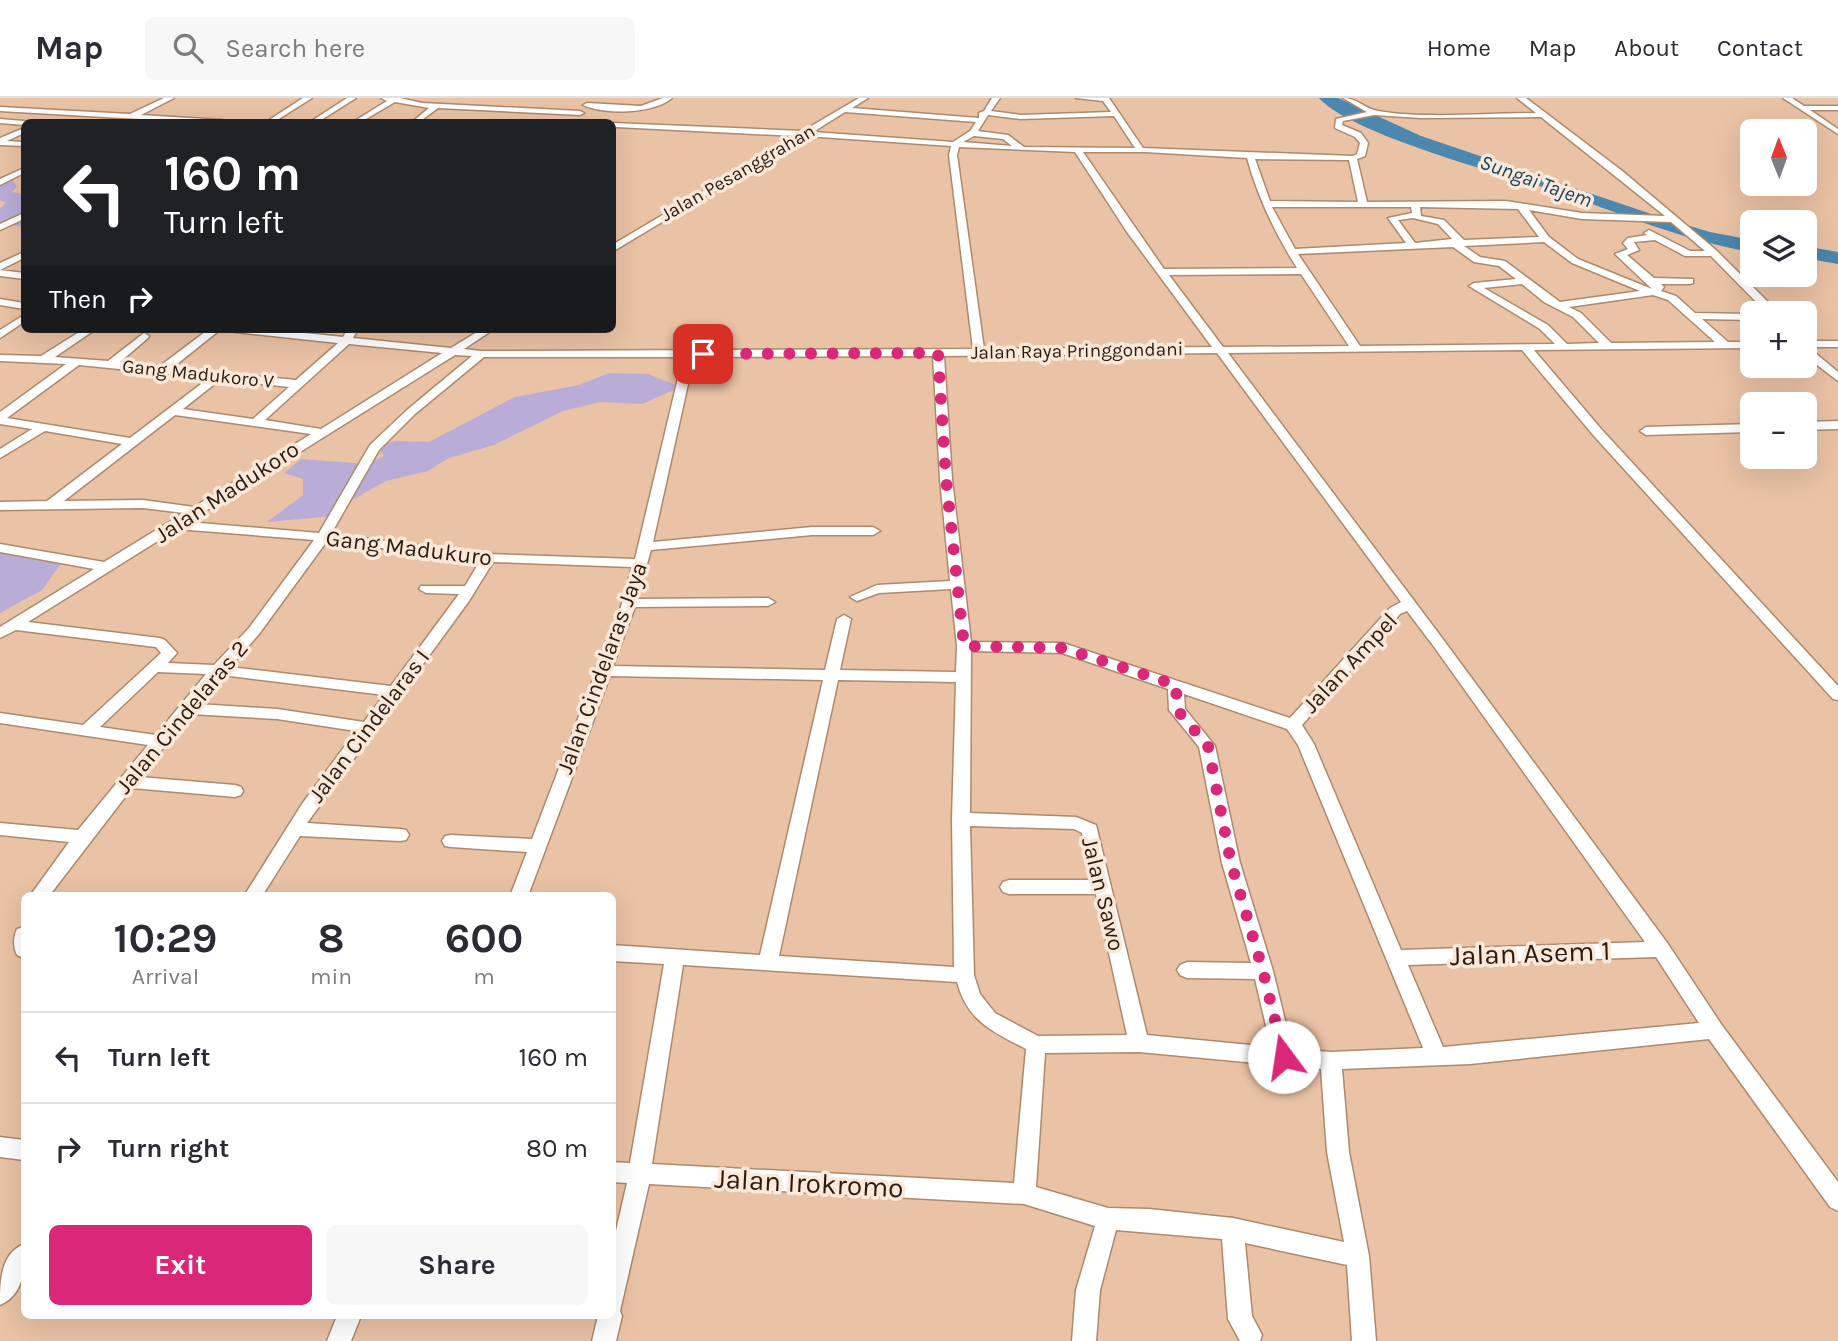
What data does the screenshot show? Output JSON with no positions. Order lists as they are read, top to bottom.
{
  "streets": {
    "street": [
      "Jalan Pesanggrahan",
      "Jalan Raya Pringgondani",
      "Gang Madukoro V",
      "Jalan Madukoro",
      "Gang Madukuro",
      "Jalan Ampel",
      "Jalan Cindelaras Jaya",
      "Jalan Cindelaras 2",
      "Jalan Cindelaras I",
      "Jalan Sawo",
      "Jalan Asem 1",
      "Jalan Irokromo"
    ]
  },
  "crossings": [
    ["Jalan Raya Pringgondani", "Gang Madukoro V"],
    ["Jalan Raya Pringgondani", "Jalan Madukoro"],
    ["Jalan Raya Pringgondani", "Jalan Cindelaras Jaya"],
    ["Jalan Raya Pringgondani", "Jalan Cindelaras 2"],
    ["Jalan Madukoro", "Gang Madukuro"],
    ["Gang Madukuro", "Jalan Cindelaras Jaya"],
    ["Gang Madukuro", "Jalan Cindelaras 2"],
    ["Gang Madukuro", "Jalan Cindelaras I"]
  ],
  "water": ["Sungai Tajem"],
  "north": "top",
  "page": {
    "header": "Map",
    "search": "Search here",
    "nav": [
      "Home",
      "Map",
      "About",
      "Contact"
    ],
    "map_buttons": ["+", "−"],
    "turn": ["160 m", "Turn left"],
    "then": "Then",
    "eta": [
      "10:29",
      "Arrival",
      "8",
      "min",
      "600",
      "m"
    ],
    "list": [
      {
        "name": "Turn left",
        "value": "160 m"
      },
      {
        "name": "Turn right",
        "value": "80 m"
      }
    ],
    "buttons": ["Exit", "Share"]
  }
}
